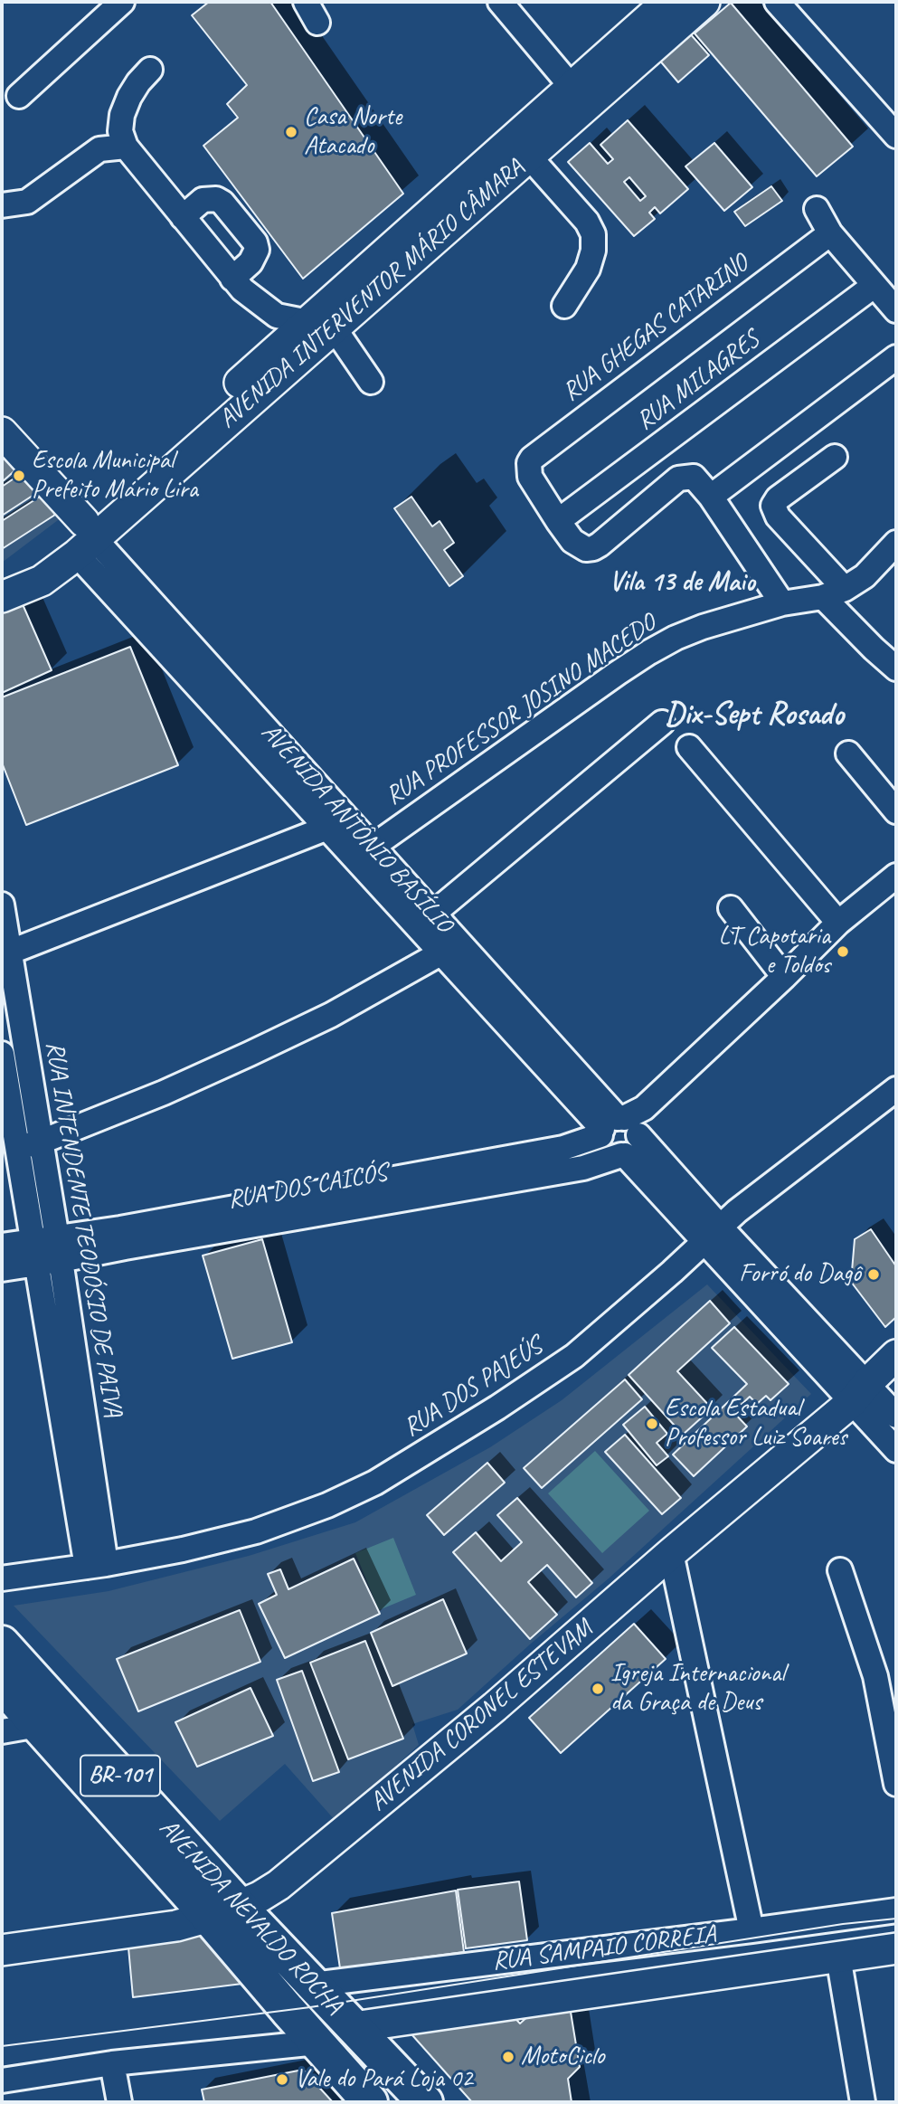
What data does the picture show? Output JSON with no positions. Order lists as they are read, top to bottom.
{
  "streets": {
    "highway": ["BR-101", "AVENIDA NEVALDO ROCHA"],
    "main road": [
      "AVENIDA INTERVENTOR MÁRIO CÂMARA",
      "AVENIDA ANTÔNIO BASÍLIO",
      "AVENIDA CORONEL ESTEVAM",
      "RUA SAMPAIO CORREIA"
    ],
    "street": [
      "RUA GHEGAS CATARINO",
      "RUA MILAGRES",
      "RUA PROFESSOR JOSINO MACEDO",
      "RUA DOS CAICÓS",
      "RUA INTENDENTE TEODÓSIO DE PAIVA",
      "RUA DOS PAJEÚS"
    ]
  },
  "crossings": [
    ["AVENIDA INTERVENTOR MÁRIO CÂMARA", "AVENIDA ANTÔNIO BASÍLIO"],
    ["RUA GHEGAS CATARINO", "RUA MILAGRES"],
    ["RUA PROFESSOR JOSINO MACEDO", "AVENIDA ANTÔNIO BASÍLIO"],
    ["AVENIDA ANTÔNIO BASÍLIO", "RUA DOS CAICÓS"],
    ["AVENIDA ANTÔNIO BASÍLIO", "RUA DOS PAJEÚS"],
    ["AVENIDA ANTÔNIO BASÍLIO", "AVENIDA CORONEL ESTEVAM"],
    ["RUA DOS CAICÓS", "RUA INTENDENTE TEODÓSIO DE PAIVA"],
    ["RUA INTENDENTE TEODÓSIO DE PAIVA", "RUA DOS PAJEÚS"],
    ["AVENIDA CORONEL ESTEVAM", "AVENIDA NEVALDO ROCHA"],
    ["AVENIDA NEVALDO ROCHA", "RUA SAMPAIO CORREIA"]
  ],
  "districts": ["Vila 13 de Maio", "Dix-Sept Rosado"],
  "places": [
    "Casa Norte Atacado",
    "Escola Municipal Prefeito Mário Lira",
    "LT Capotaria e Toldos",
    "Forró do Dagô",
    "Escola Estadual Professor Luiz Soares",
    "Igreja Internacional da Graça de Deus",
    "MotoCiclo",
    "Vale do Pará Loja 02"
  ]
}
